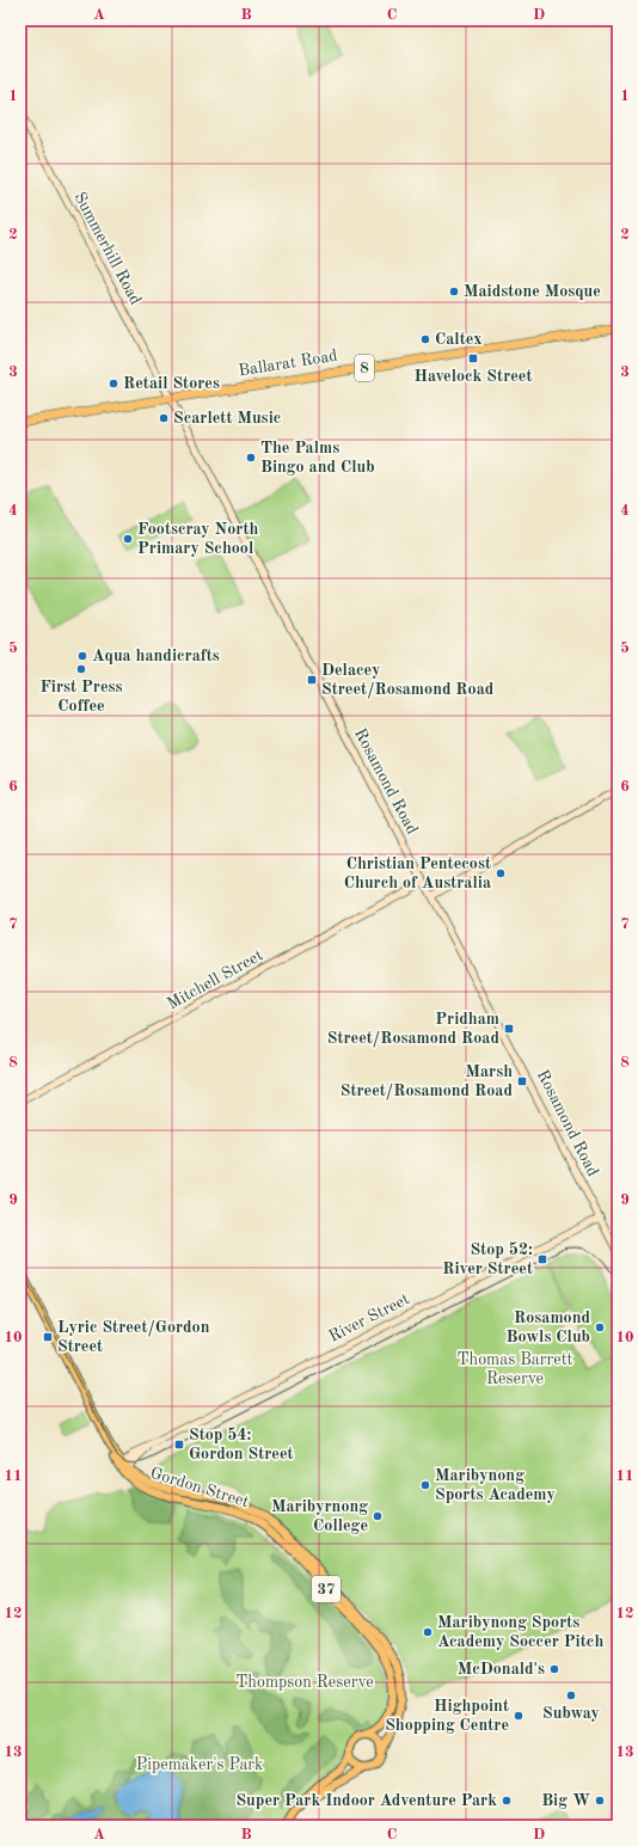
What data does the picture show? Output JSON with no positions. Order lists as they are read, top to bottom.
{
  "streets": {
    "highway": ["Ballarat Road", "8"],
    "main road": ["Gordon Street", "37"],
    "street": [
      "Summerhill Road",
      "Rosamond Road",
      "Mitchell Street",
      "River Street"
    ]
  },
  "crossings": [
    ["Summerhill Road", "Ballarat Road"],
    ["Summerhill Road", "Rosamond Road"],
    ["Ballarat Road", "Rosamond Road"],
    ["Rosamond Road", "Mitchell Street"],
    ["Rosamond Road", "River Street"],
    ["River Street", "Gordon Street"],
    ["Gordon Street", "37"]
  ],
  "parks": ["Thomas Barrett Reserve", "Thompson Reserve", "Pipemaker's Park"],
  "places": {
    "other": [
      "Maidstone Mosque",
      "Caltex",
      "Retail Stores",
      "Scarlett Music",
      "The Palms Bingo and Club",
      "Footscray North Primary School",
      "Aqua handicrafts",
      "First Press Coffee",
      "Christian Pentecost Church of Australia",
      "Rosamond Bowls Club",
      "Maribynong Sports Academy",
      "Maribyrnong College",
      "Maribynong Sports Academy Soccer Pitch",
      "McDonald's",
      "Subway",
      "Highpoint Shopping Centre",
      "Super Park Indoor Adventure Park",
      "Big W"
    ],
    "transit": [
      "Havelock Street",
      "Delacey Street/Rosamond Road",
      "Pridham Street/Rosamond Road",
      "Marsh Street/Rosamond Road",
      "Stop 52: River Street",
      "Lyric Street/Gordon Street",
      "Stop 54: Gordon Street"
    ]
  },
  "grid": {
    "columns": [
      "A",
      "B",
      "C",
      "D"
    ],
    "rows": [
      "1",
      "2",
      "3",
      "4",
      "5",
      "6",
      "7",
      "8",
      "9",
      "10",
      "11",
      "12",
      "13"
    ]
  }
}
